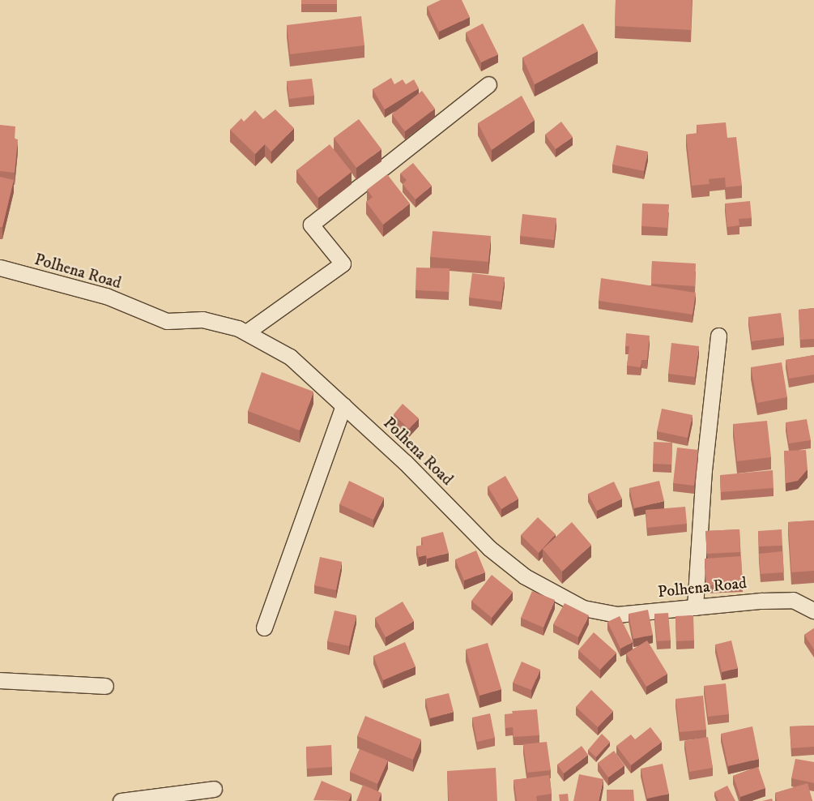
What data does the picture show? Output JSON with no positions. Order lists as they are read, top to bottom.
{
  "streets": {
    "street": ["Polhena Road"]
  }
}
